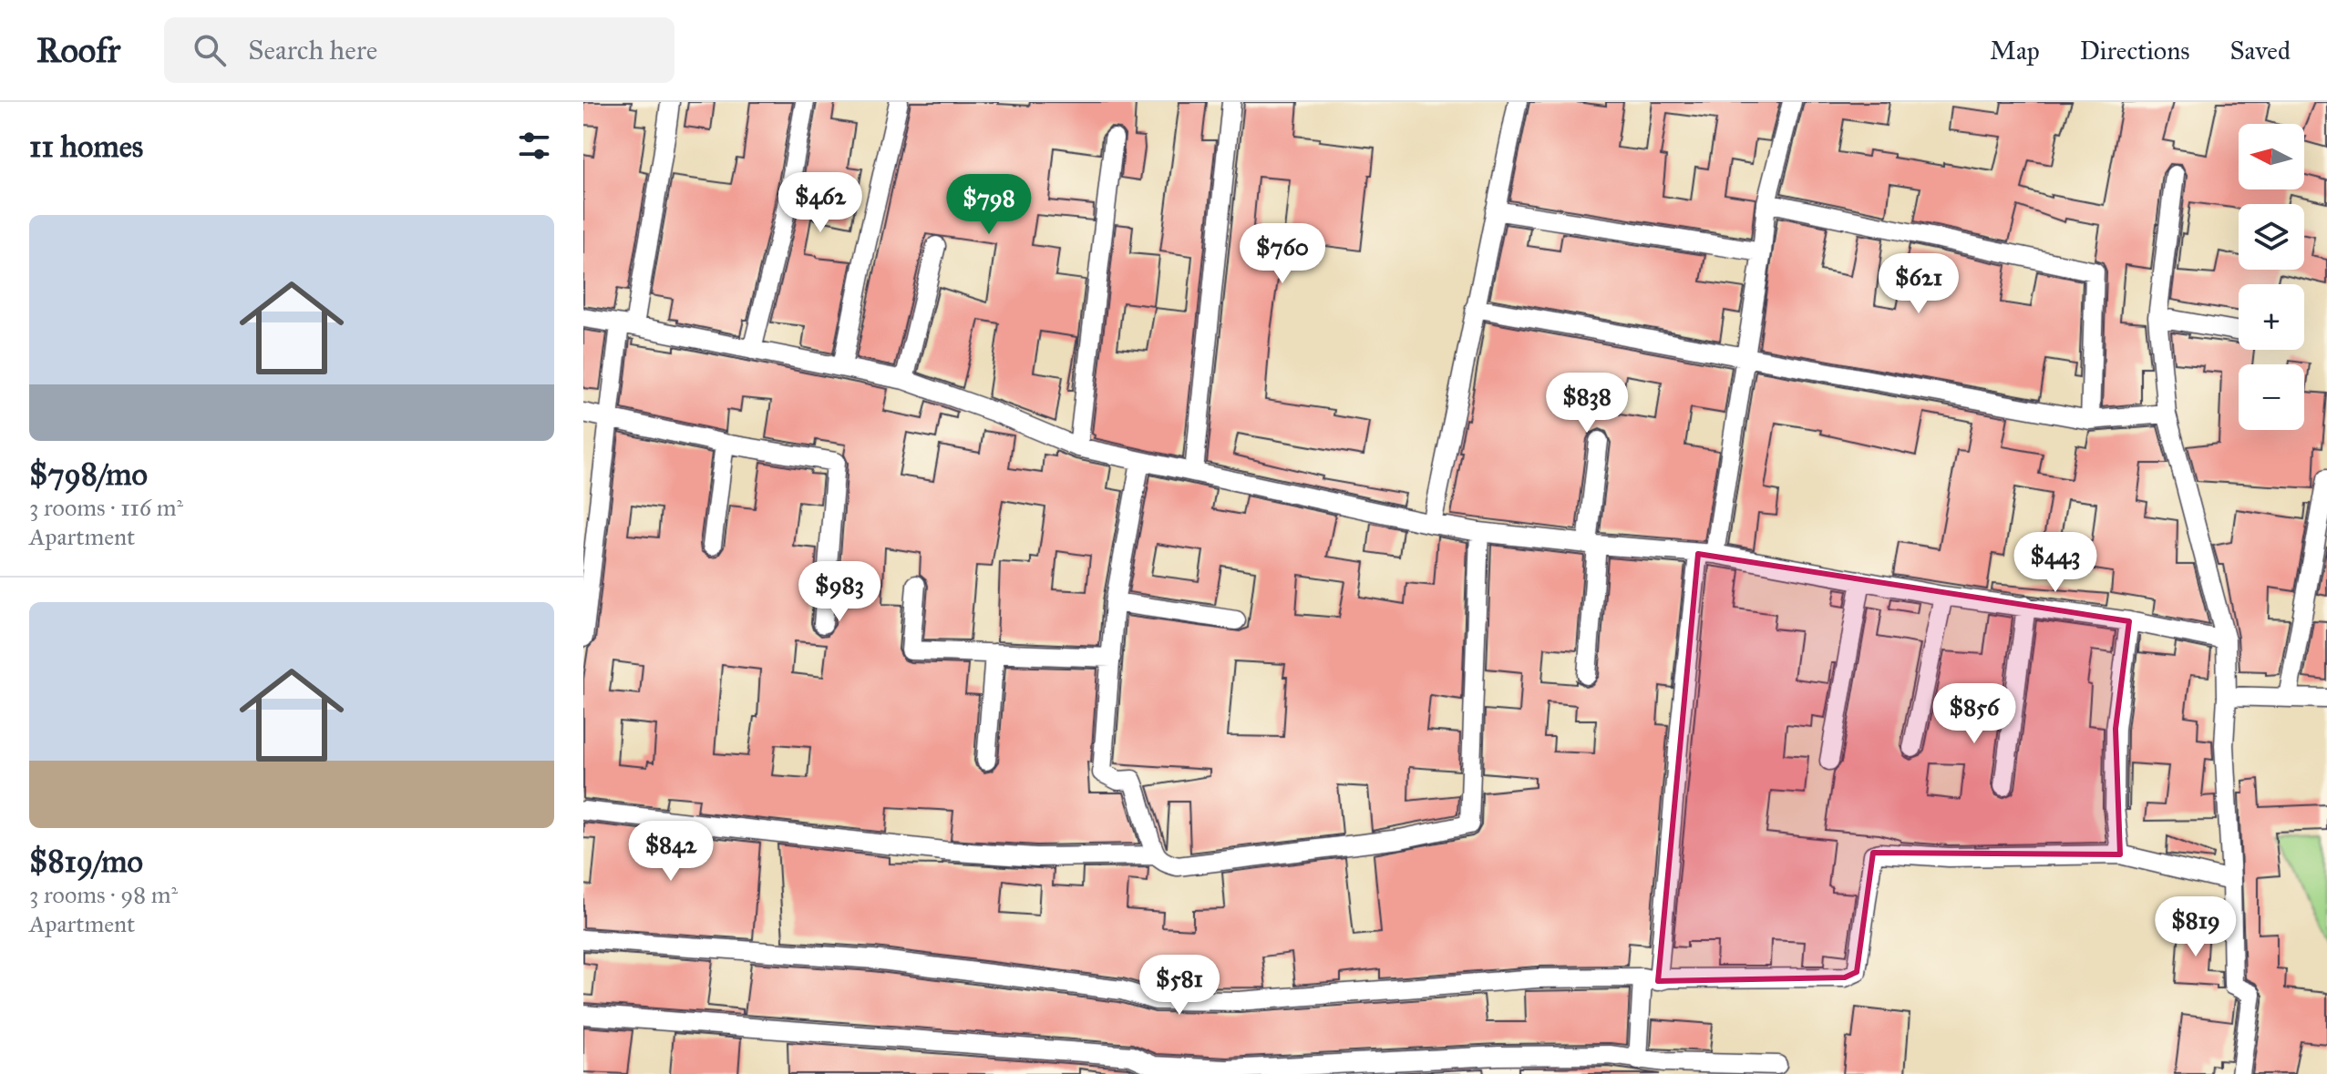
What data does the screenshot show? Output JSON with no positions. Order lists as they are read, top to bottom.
{
  "north": "left",
  "page": {
    "header": "Roofr",
    "search": "Search here",
    "nav": ["Map", "Directions", "Saved"],
    "heading": "11 homes",
    "map_buttons": ["+", "−"],
    "price": [
      "$462",
      "$798",
      "$760",
      "$621",
      "$838",
      "$443",
      "$983",
      "$856",
      "$842",
      "$819",
      "$581"
    ],
    "list": [
      {
        "name": "$798/mo",
        "note": "3 rooms · 116 m² · Apartment"
      },
      {
        "name": "$819/mo",
        "note": "3 rooms · 98 m² · Apartment"
      }
    ]
  }
}
